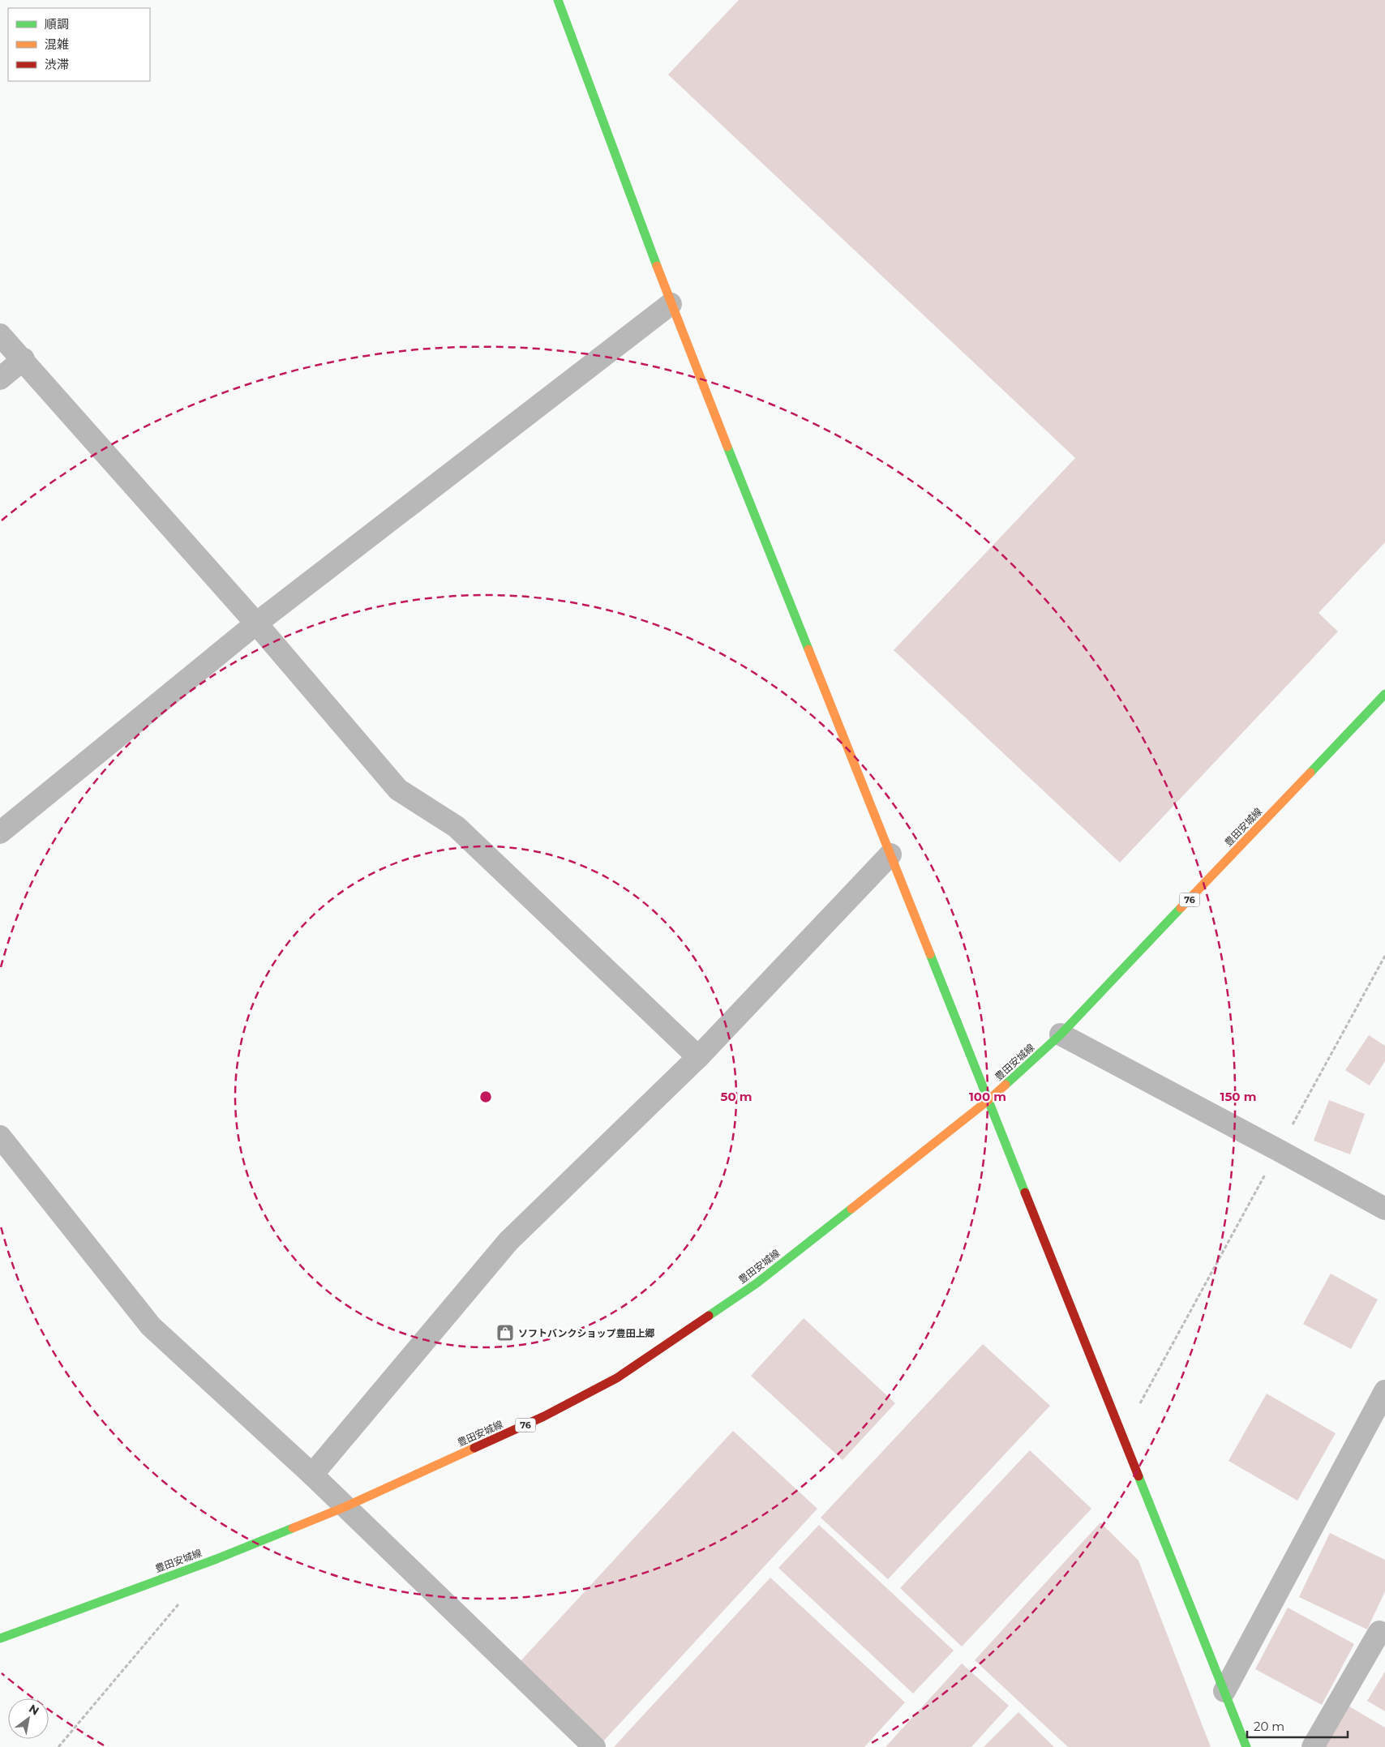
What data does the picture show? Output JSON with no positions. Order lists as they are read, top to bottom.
{
  "streets": {
    "street": ["豊田安城線", "76"]
  },
  "places": {
    "shop": ["ソフトバンクショップ豊田上郷"]
  },
  "legend": ["順調", "混雑", "渋滞"],
  "scale_bar": "20 m",
  "north": "top right",
  "rings": ["50 m", "100 m", "150 m"]
}
